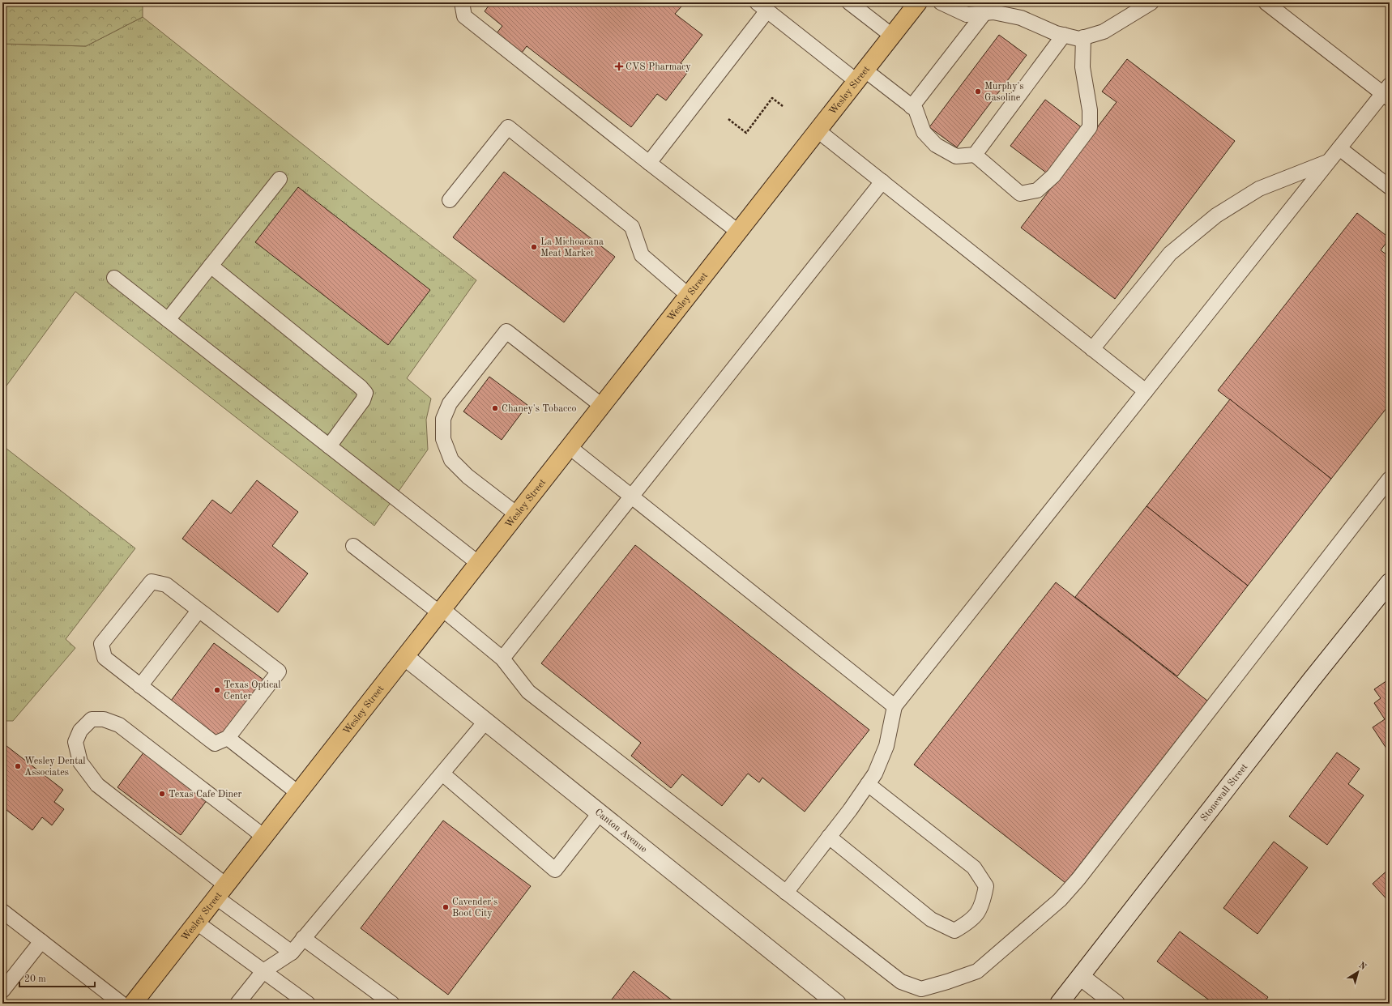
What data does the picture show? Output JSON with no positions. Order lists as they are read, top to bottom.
{
  "streets": {
    "main road": ["Wesley Street"],
    "street": ["Stonewall Street", "Canton Avenue"]
  },
  "crossings": [
    ["Wesley Street", "Canton Avenue"]
  ],
  "places": {
    "health": ["CVS Pharmacy"],
    "other": [
      "Murphy's Gasoline",
      "La Michoacana Meat Market",
      "Chaney's Tobacco",
      "Texas Optical Center",
      "Wesley Dental Associates",
      "Texas Cafe Diner",
      "Cavender's Boot City"
    ]
  },
  "scale_bar": "20 m",
  "north": "top right"
}
